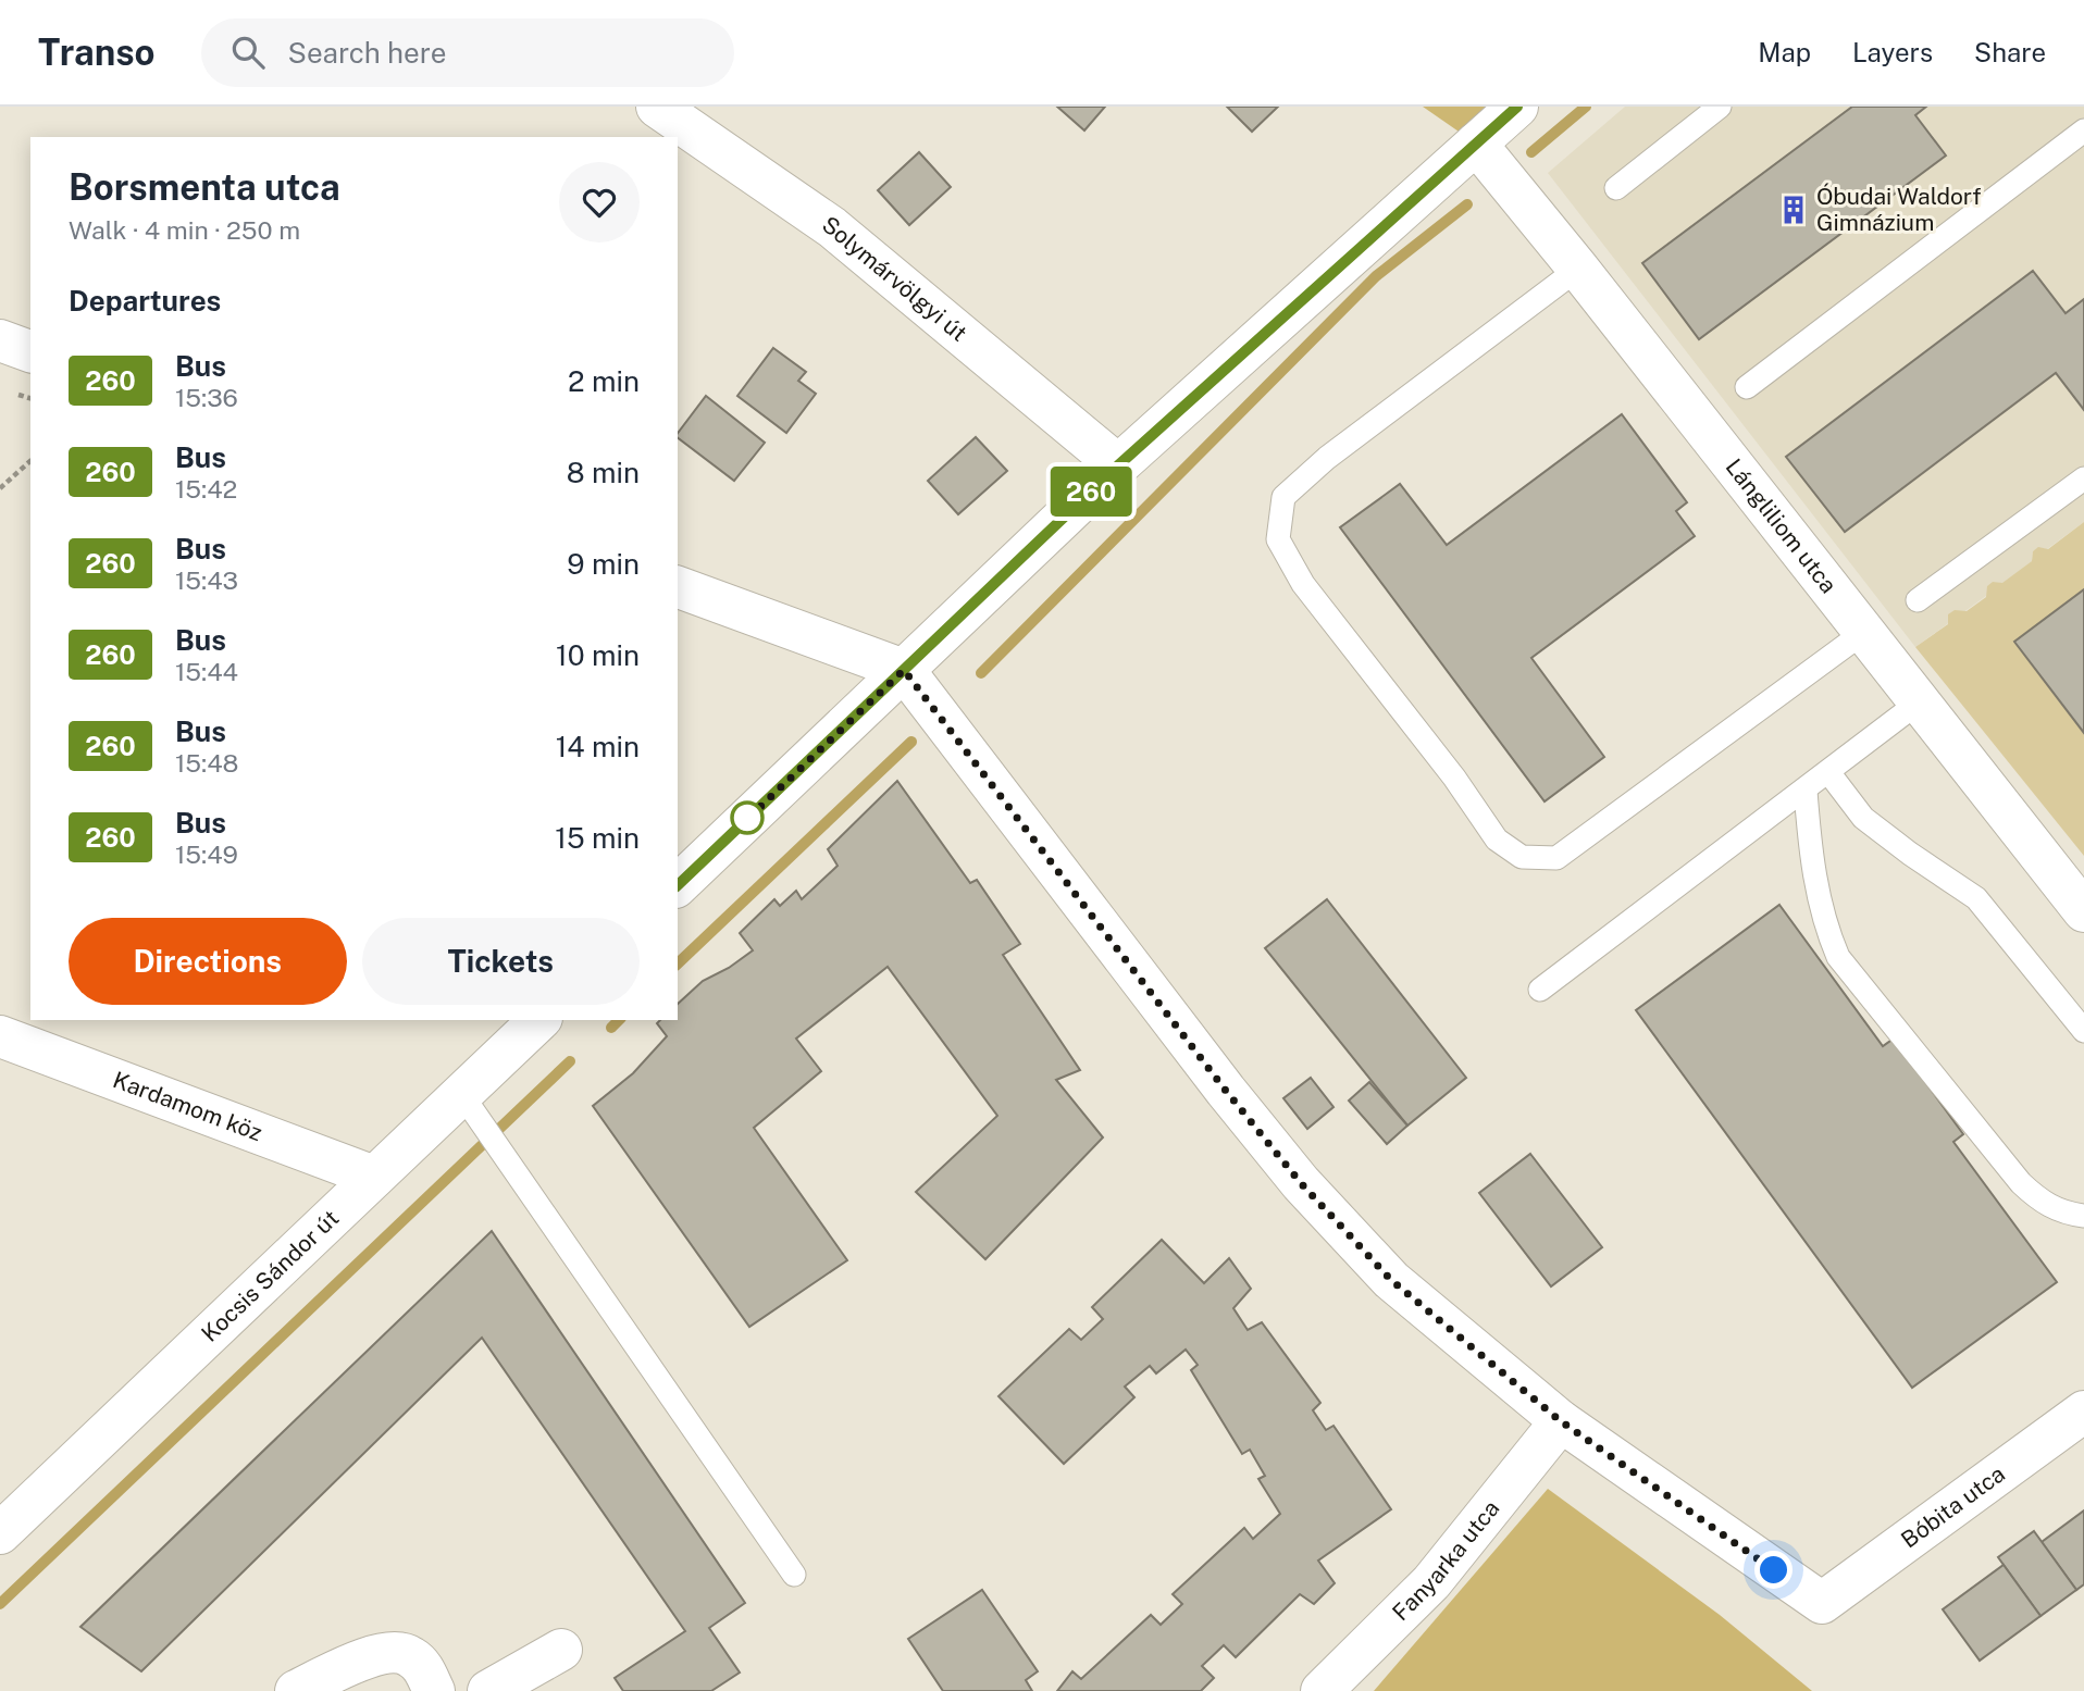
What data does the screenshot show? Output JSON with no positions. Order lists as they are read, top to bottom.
{
  "streets": {
    "street": [
      "Solymárvölgyi út",
      "Lángliliom utca",
      "Kardamom köz",
      "Kocsis Sándor út",
      "Bóbita utca",
      "Fanyarka utca"
    ]
  },
  "crossings": [
    ["Kardamom köz", "Kocsis Sándor út"],
    ["Bóbita utca", "Fanyarka utca"]
  ],
  "places": {
    "building": ["Óbudai Waldorf Gimnázium"]
  },
  "lines": ["bus line 260"],
  "page": {
    "header": "Transo",
    "search": "Search here",
    "nav": ["Map", "Layers", "Share"],
    "on_map": "260",
    "heading": [
      ["Borsmenta utca", "Walk · 4 min · 250 m"],
      "Departures"
    ],
    "list": [
      {
        "mark": "260",
        "name": "Bus",
        "note": "15:36",
        "value": "2 min"
      },
      {
        "mark": "260",
        "name": "Bus",
        "note": "15:42",
        "value": "8 min"
      },
      {
        "mark": "260",
        "name": "Bus",
        "note": "15:43",
        "value": "9 min"
      },
      {
        "mark": "260",
        "name": "Bus",
        "note": "15:44",
        "value": "10 min"
      },
      {
        "mark": "260",
        "name": "Bus",
        "note": "15:48",
        "value": "14 min"
      },
      {
        "mark": "260",
        "name": "Bus",
        "note": "15:49",
        "value": "15 min"
      }
    ],
    "buttons": ["Directions", "Tickets"]
  }
}
